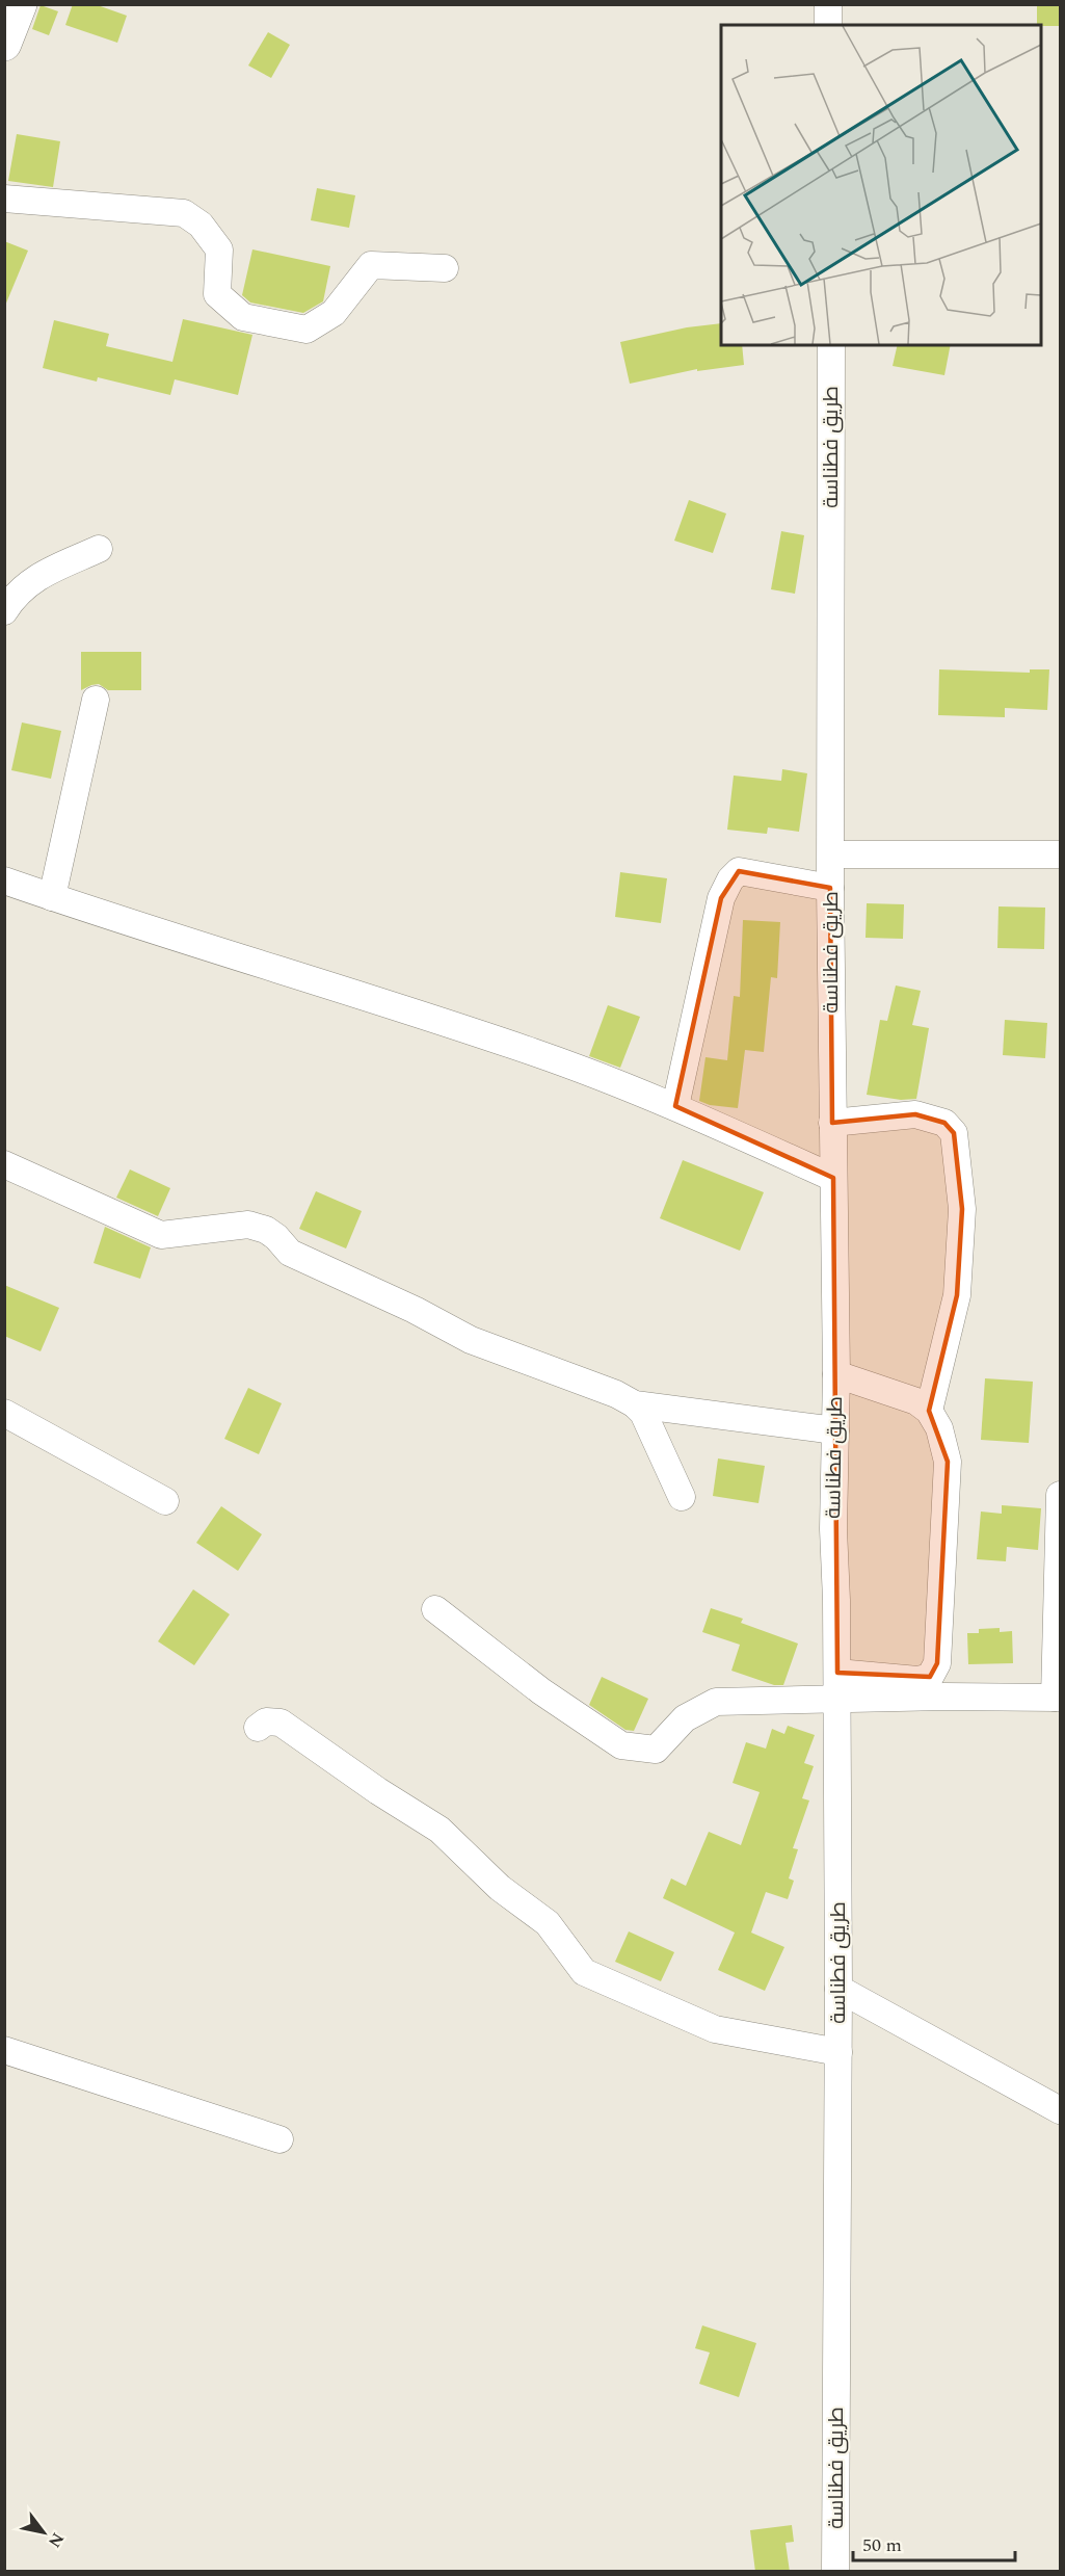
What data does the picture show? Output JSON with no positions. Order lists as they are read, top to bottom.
{
  "streets": {
    "street": ["طريق فطناسة"]
  },
  "scale_bar": "50 m",
  "north": "bottom right"
}
